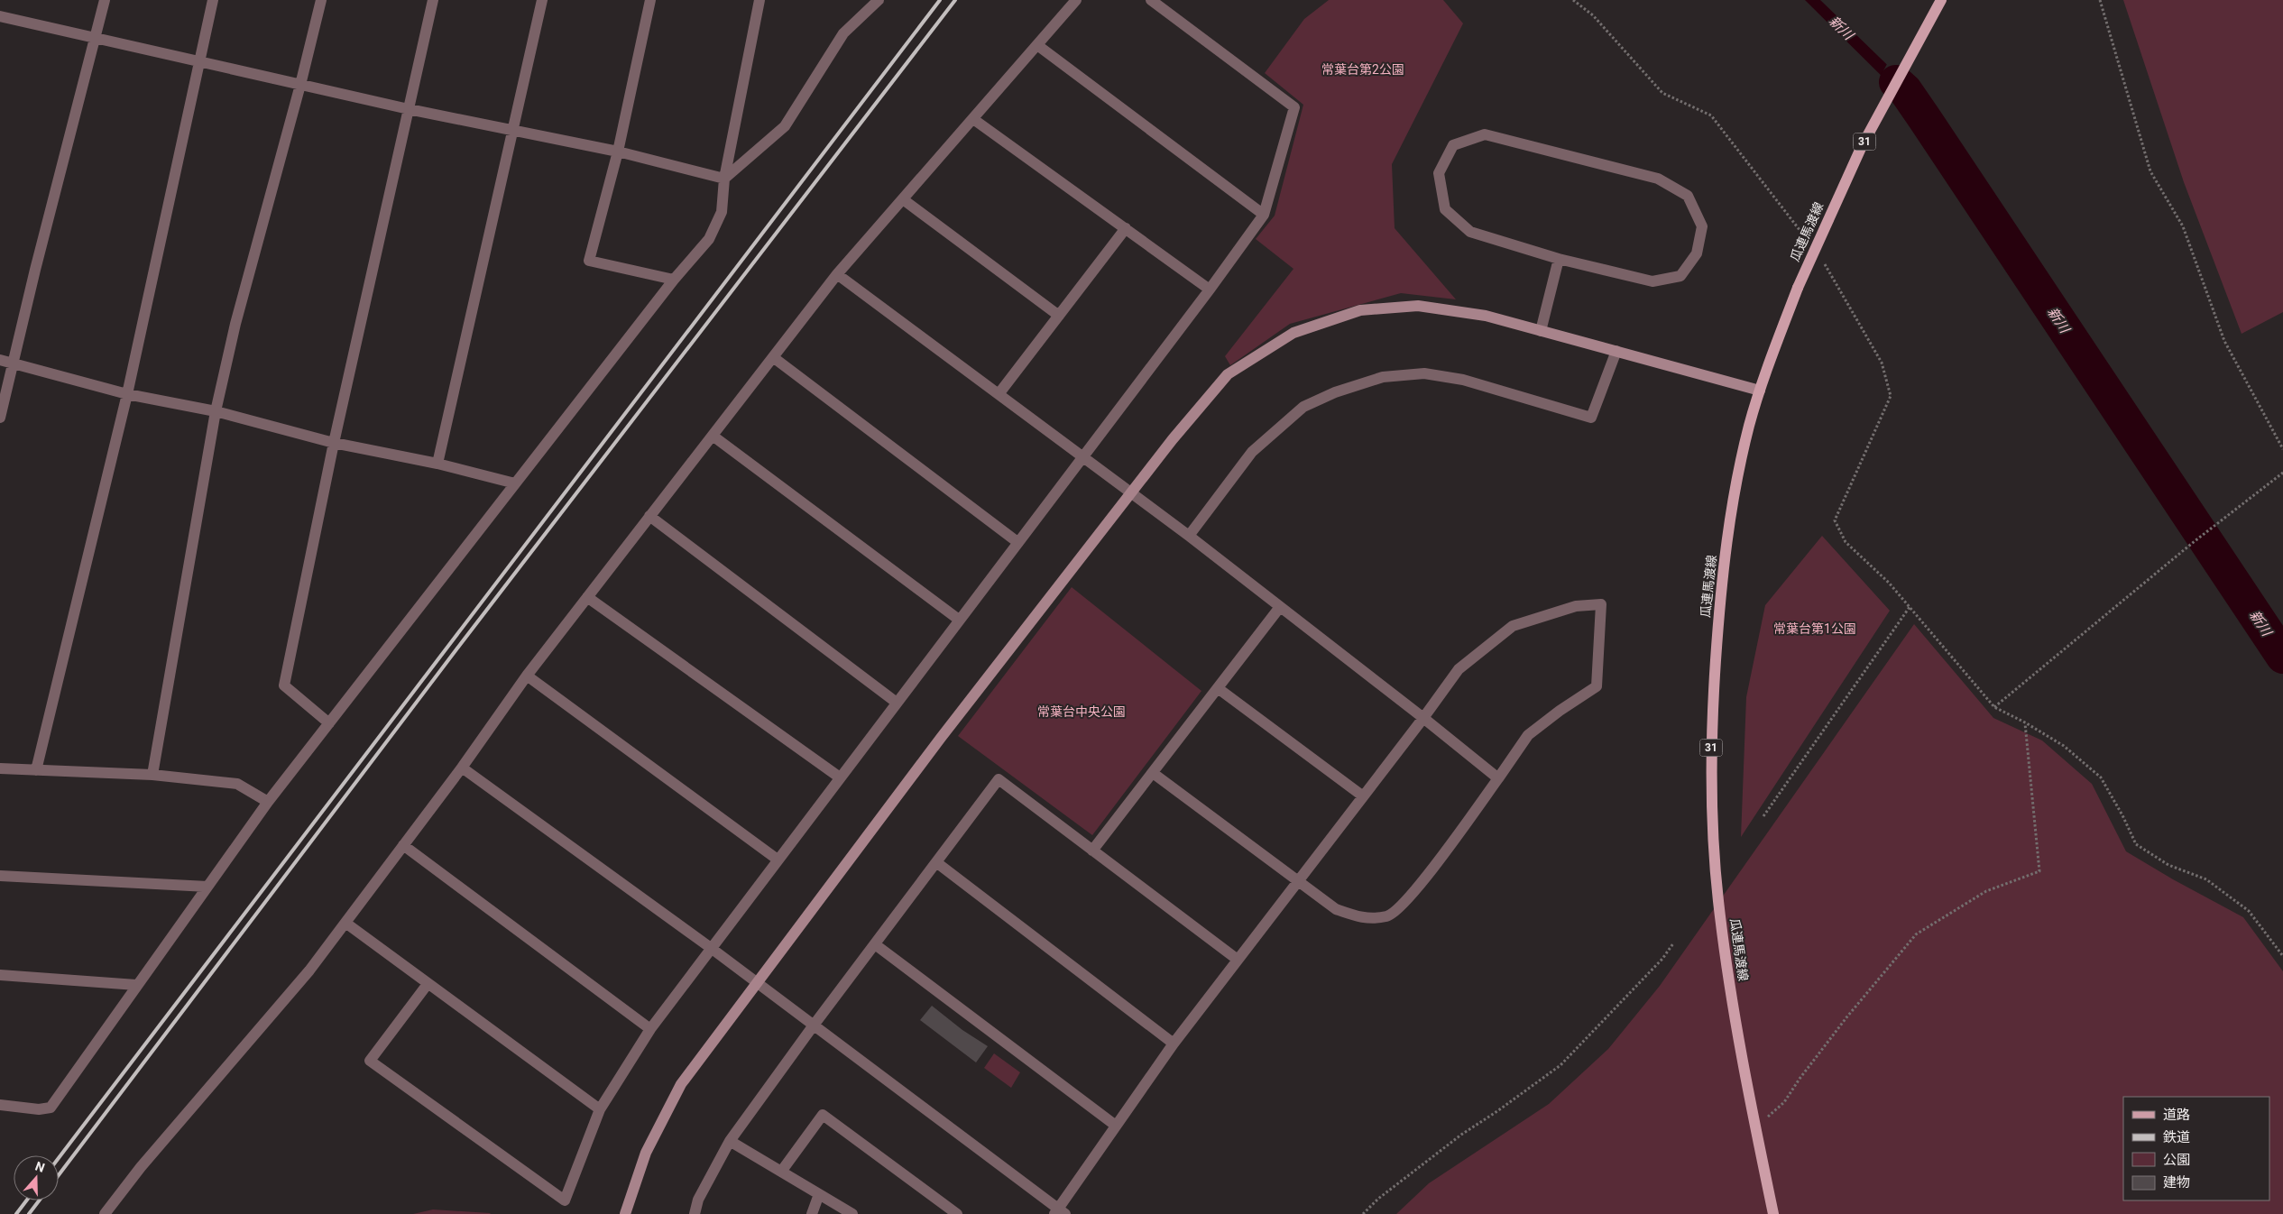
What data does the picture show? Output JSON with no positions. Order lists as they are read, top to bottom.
{
  "streets": {
    "main road": ["31", "瓜連馬渡線"]
  },
  "water": ["新川"],
  "parks": ["常葉台第2公園", "常葉台第1公園", "常葉台中央公園"],
  "legend": [
    "道路",
    "鉄道",
    "公園",
    "建物"
  ],
  "north": "top"
}
